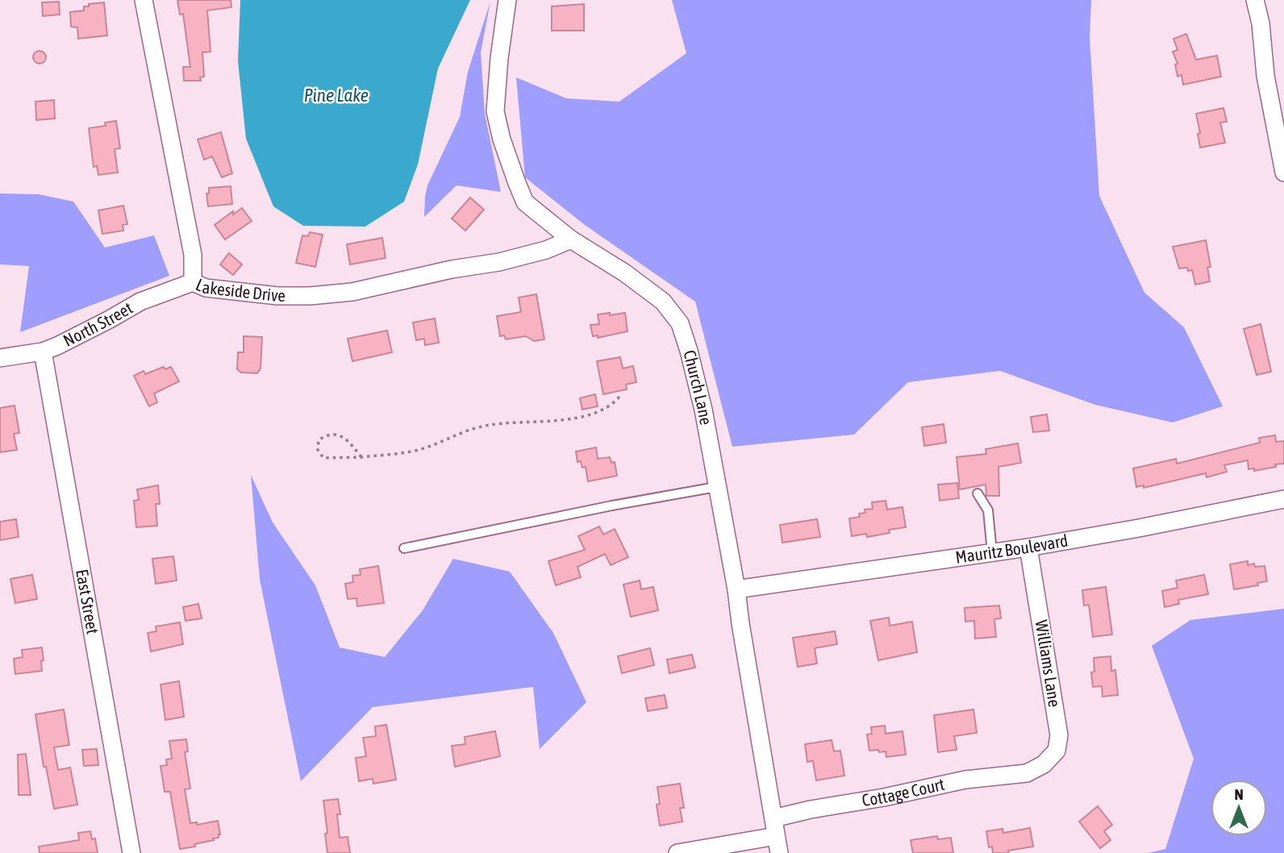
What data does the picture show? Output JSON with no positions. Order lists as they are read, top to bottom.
{
  "streets": {
    "street": [
      "Lakeside Drive",
      "North Street",
      "Church Lane",
      "Mauritz Boulevard",
      "East Street",
      "Williams Lane",
      "Cottage Court"
    ]
  },
  "crossings": [
    ["Lakeside Drive", "North Street"],
    ["Lakeside Drive", "Church Lane"],
    ["North Street", "East Street"],
    ["Church Lane", "Mauritz Boulevard"],
    ["Church Lane", "Cottage Court"],
    ["Mauritz Boulevard", "Williams Lane"],
    ["Williams Lane", "Cottage Court"]
  ],
  "water": ["Pine Lake"],
  "north": "top"
}
